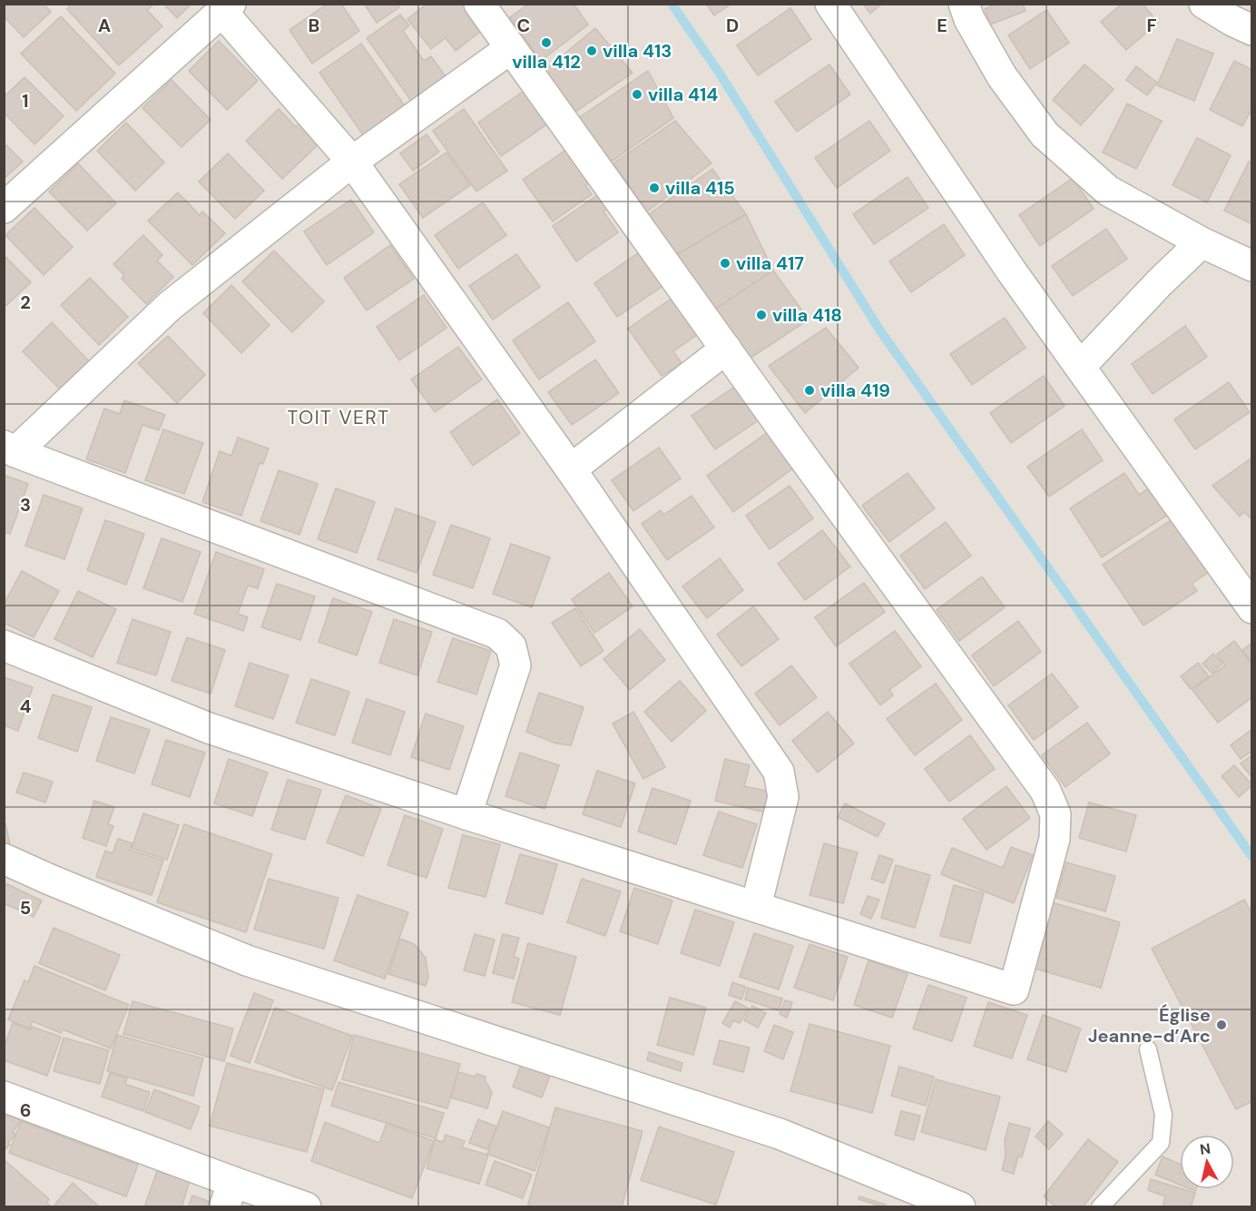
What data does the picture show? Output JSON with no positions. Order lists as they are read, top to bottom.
{
  "districts": ["TOIT VERT"],
  "places": [
    "villa 412",
    "villa 413",
    "villa 414",
    "villa 415",
    "villa 417",
    "villa 418",
    "villa 419",
    "Église Jeanne-d’Arc"
  ],
  "north": "top",
  "grid": {
    "columns": [
      "A",
      "B",
      "C",
      "D",
      "E",
      "F"
    ],
    "rows": [
      "1",
      "2",
      "3",
      "4",
      "5",
      "6"
    ]
  }
}
